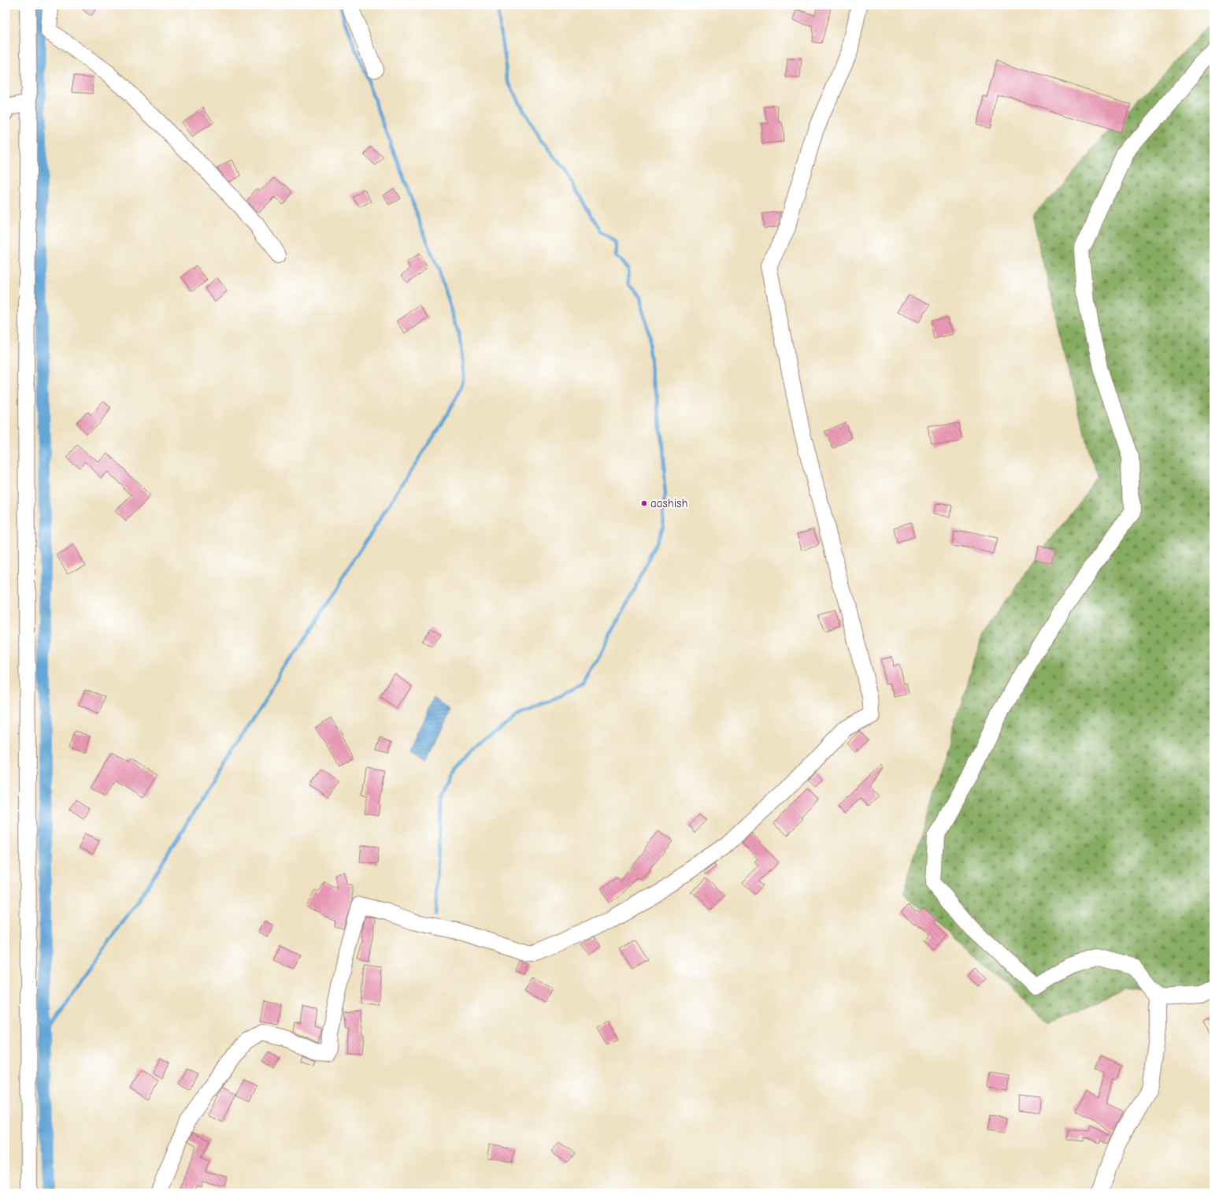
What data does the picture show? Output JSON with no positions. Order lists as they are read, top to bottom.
{
  "places": ["aashish"]
}
